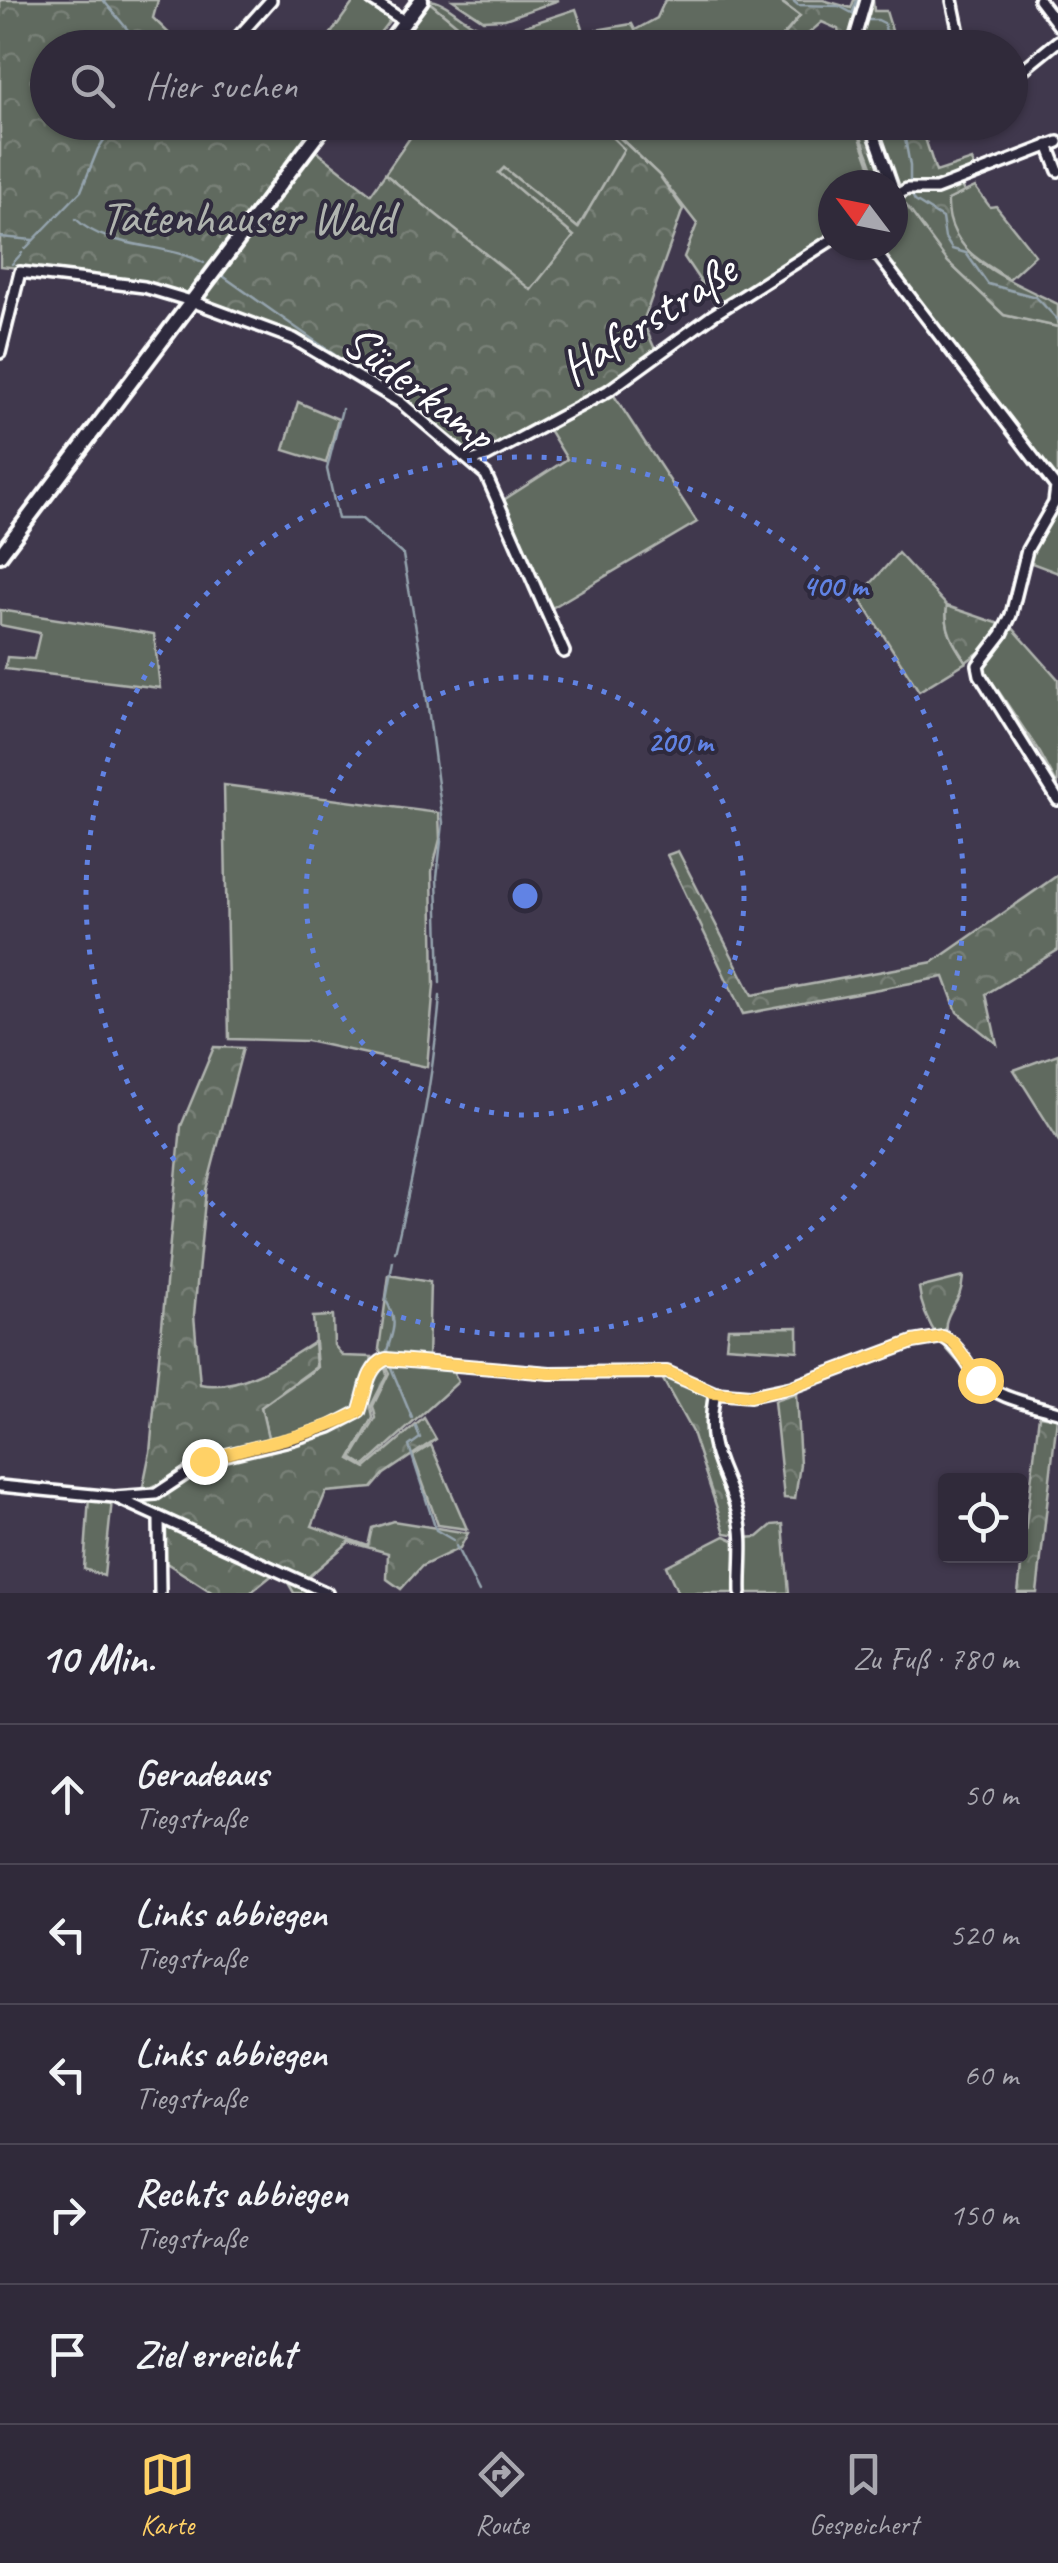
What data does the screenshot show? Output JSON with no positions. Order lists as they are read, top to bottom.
{
  "streets": {
    "street": ["Haferstraße", "Süderkamp"]
  },
  "crossings": [
    ["Haferstraße", "Süderkamp"]
  ],
  "parks": ["Tatenhauser Wald"],
  "north": "top left",
  "page": {
    "search": "Hier suchen",
    "heading": ["10 Min.", "Zu Fuß · 780 m"],
    "list": [
      ["Geradeaus", "Tiegstraße", "50 m"],
      ["Links abbiegen", "Tiegstraße", "520 m"],
      ["Links abbiegen", "Tiegstraße", "60 m"],
      ["Rechts abbiegen", "Tiegstraße", "150 m"],
      "Ziel erreicht"
    ],
    "nav": ["Karte", "Route", "Gespeichert"]
  },
  "rings": ["400 m", "200 m"]
}
